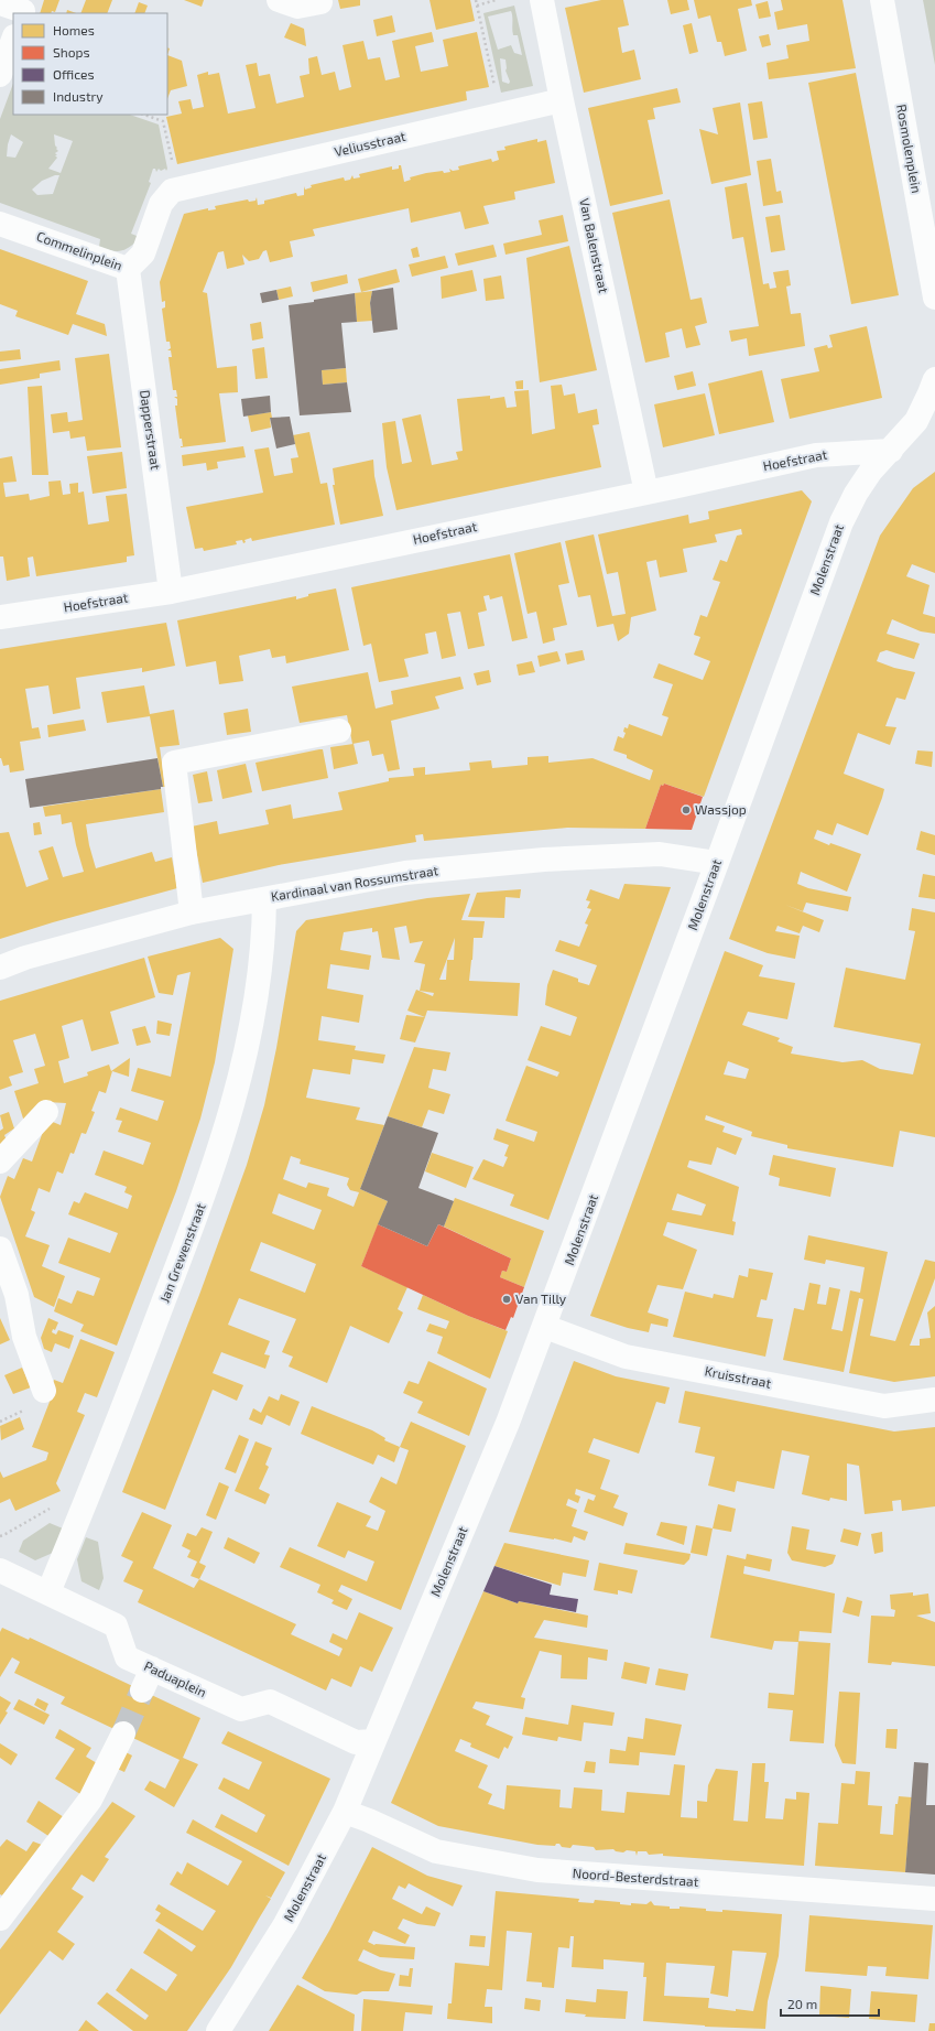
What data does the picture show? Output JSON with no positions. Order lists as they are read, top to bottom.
{
  "streets": {
    "street": [
      "Veliusstraat",
      "Rosmolenplein",
      "Van Balenstraat",
      "Commelinplein",
      "Dapperstraat",
      "Hoefstraat",
      "Molenstraat",
      "Kardinaal van Rossumstraat",
      "Jan Grewenstraat",
      "Kruisstraat",
      "Paduaplein",
      "Noord-Besterdstraat"
    ]
  },
  "crossings": [
    ["Veliusstraat", "Van Balenstraat"],
    ["Veliusstraat", "Commelinplein"],
    ["Van Balenstraat", "Hoefstraat"],
    ["Commelinplein", "Dapperstraat"],
    ["Dapperstraat", "Hoefstraat"],
    ["Hoefstraat", "Molenstraat"],
    ["Molenstraat", "Kardinaal van Rossumstraat"],
    ["Molenstraat", "Kruisstraat"],
    ["Molenstraat", "Paduaplein"],
    ["Molenstraat", "Noord-Besterdstraat"],
    ["Kardinaal van Rossumstraat", "Jan Grewenstraat"],
    ["Jan Grewenstraat", "Paduaplein"]
  ],
  "places": ["Wassjop", "Van Tilly"],
  "legend": [
    "Homes",
    "Shops",
    "Offices",
    "Industry"
  ],
  "scale_bar": "20 m"
}
